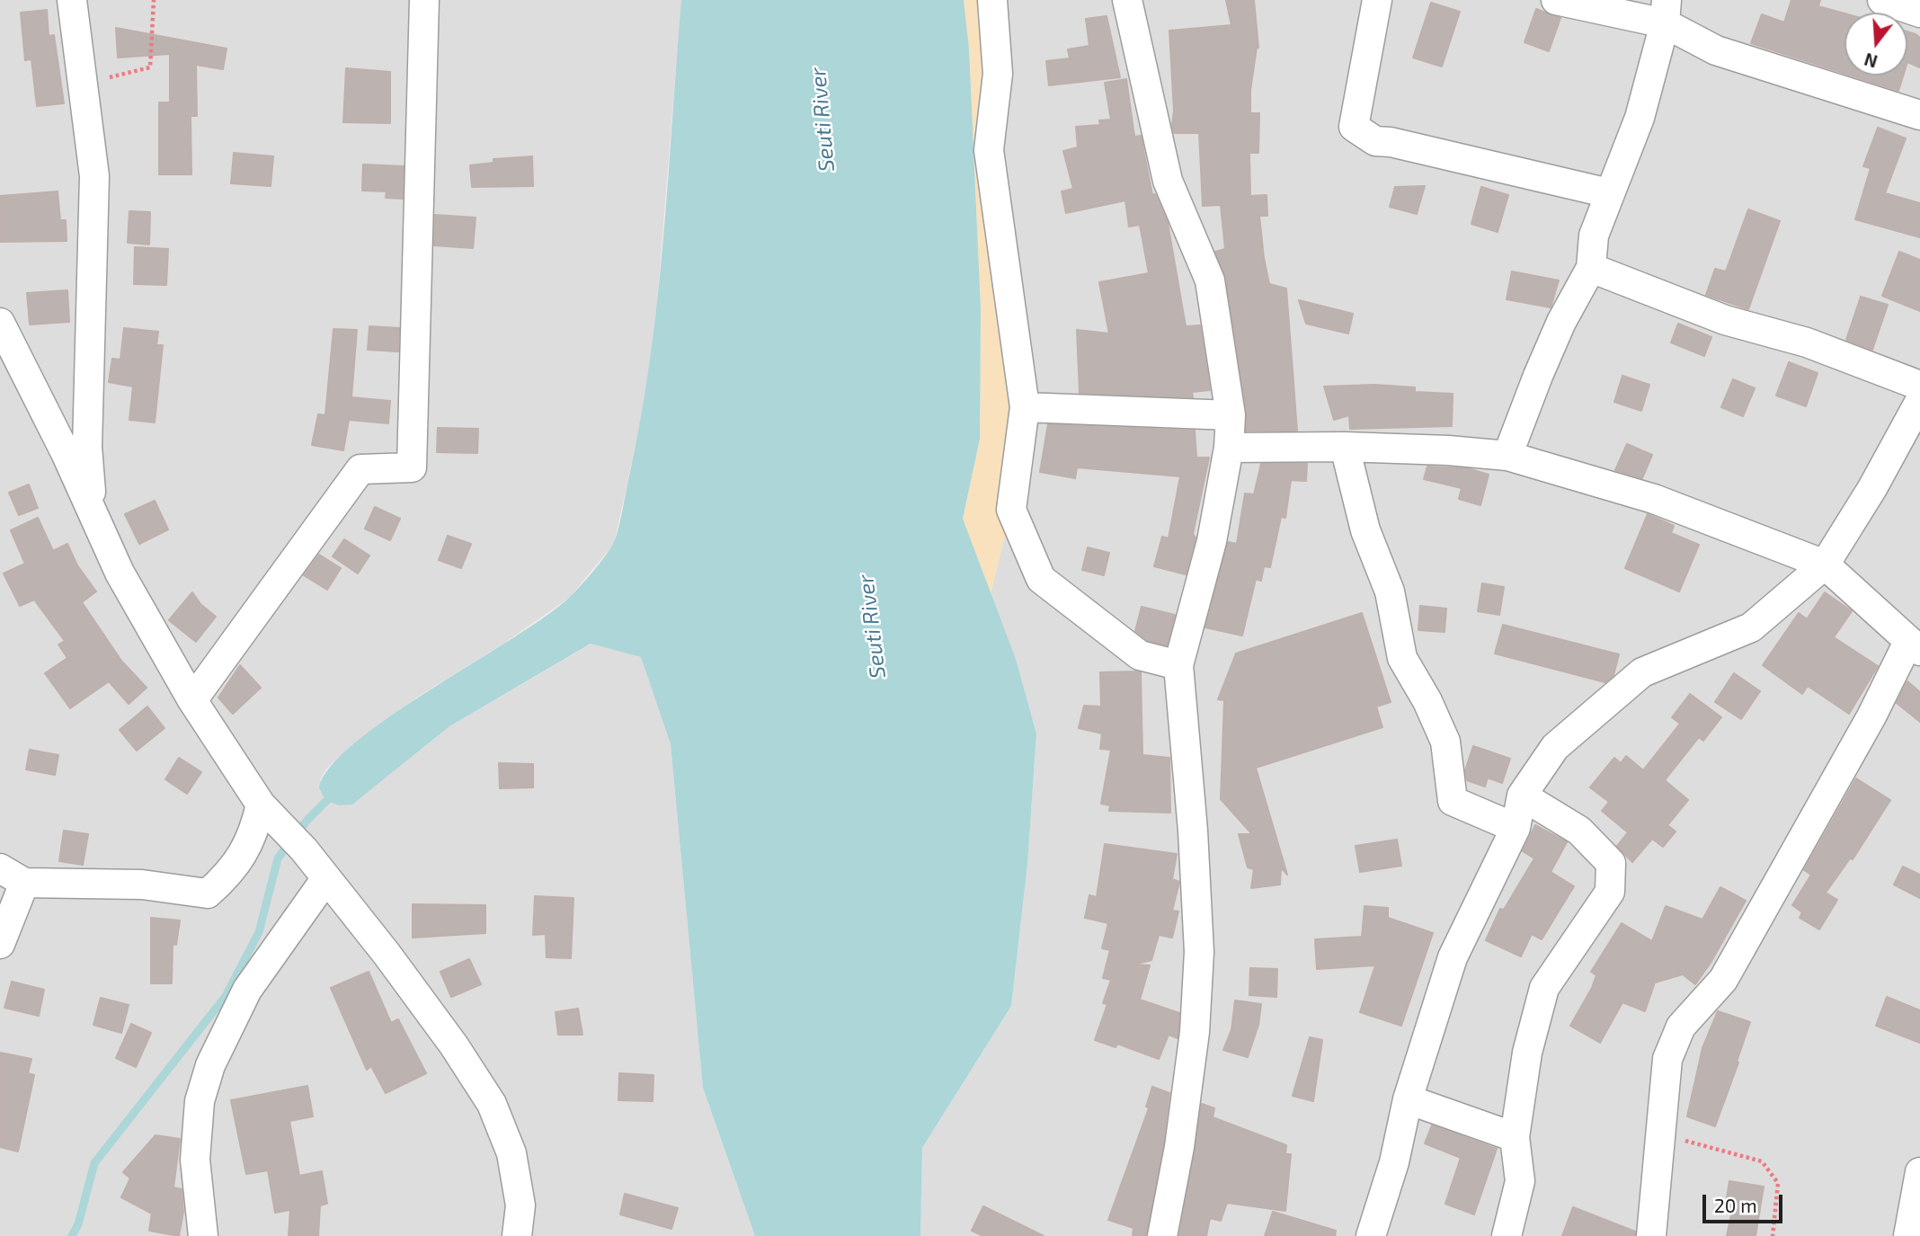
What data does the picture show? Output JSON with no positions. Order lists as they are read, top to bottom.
{
  "water": ["Seuti River"],
  "scale_bar": "20 m",
  "north": "bottom"
}
